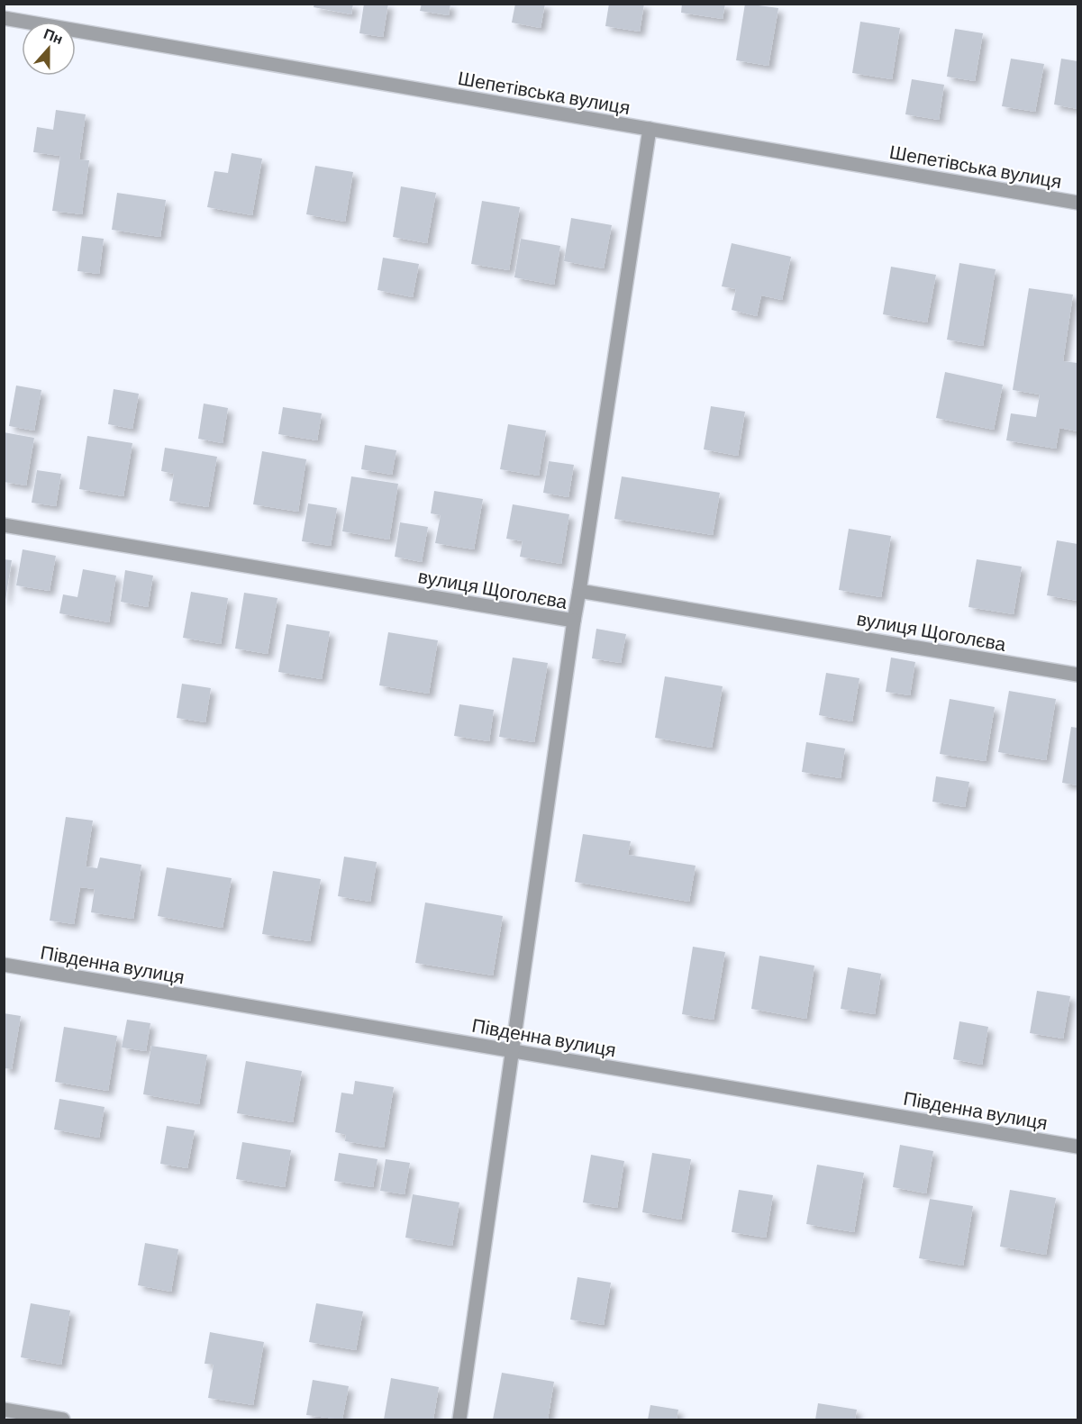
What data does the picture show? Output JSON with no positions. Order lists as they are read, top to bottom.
{
  "streets": {
    "street": ["Шепетівська вулиця", "вулиця Щоголєва", "Південна вулиця"]
  },
  "north": "top"
}
